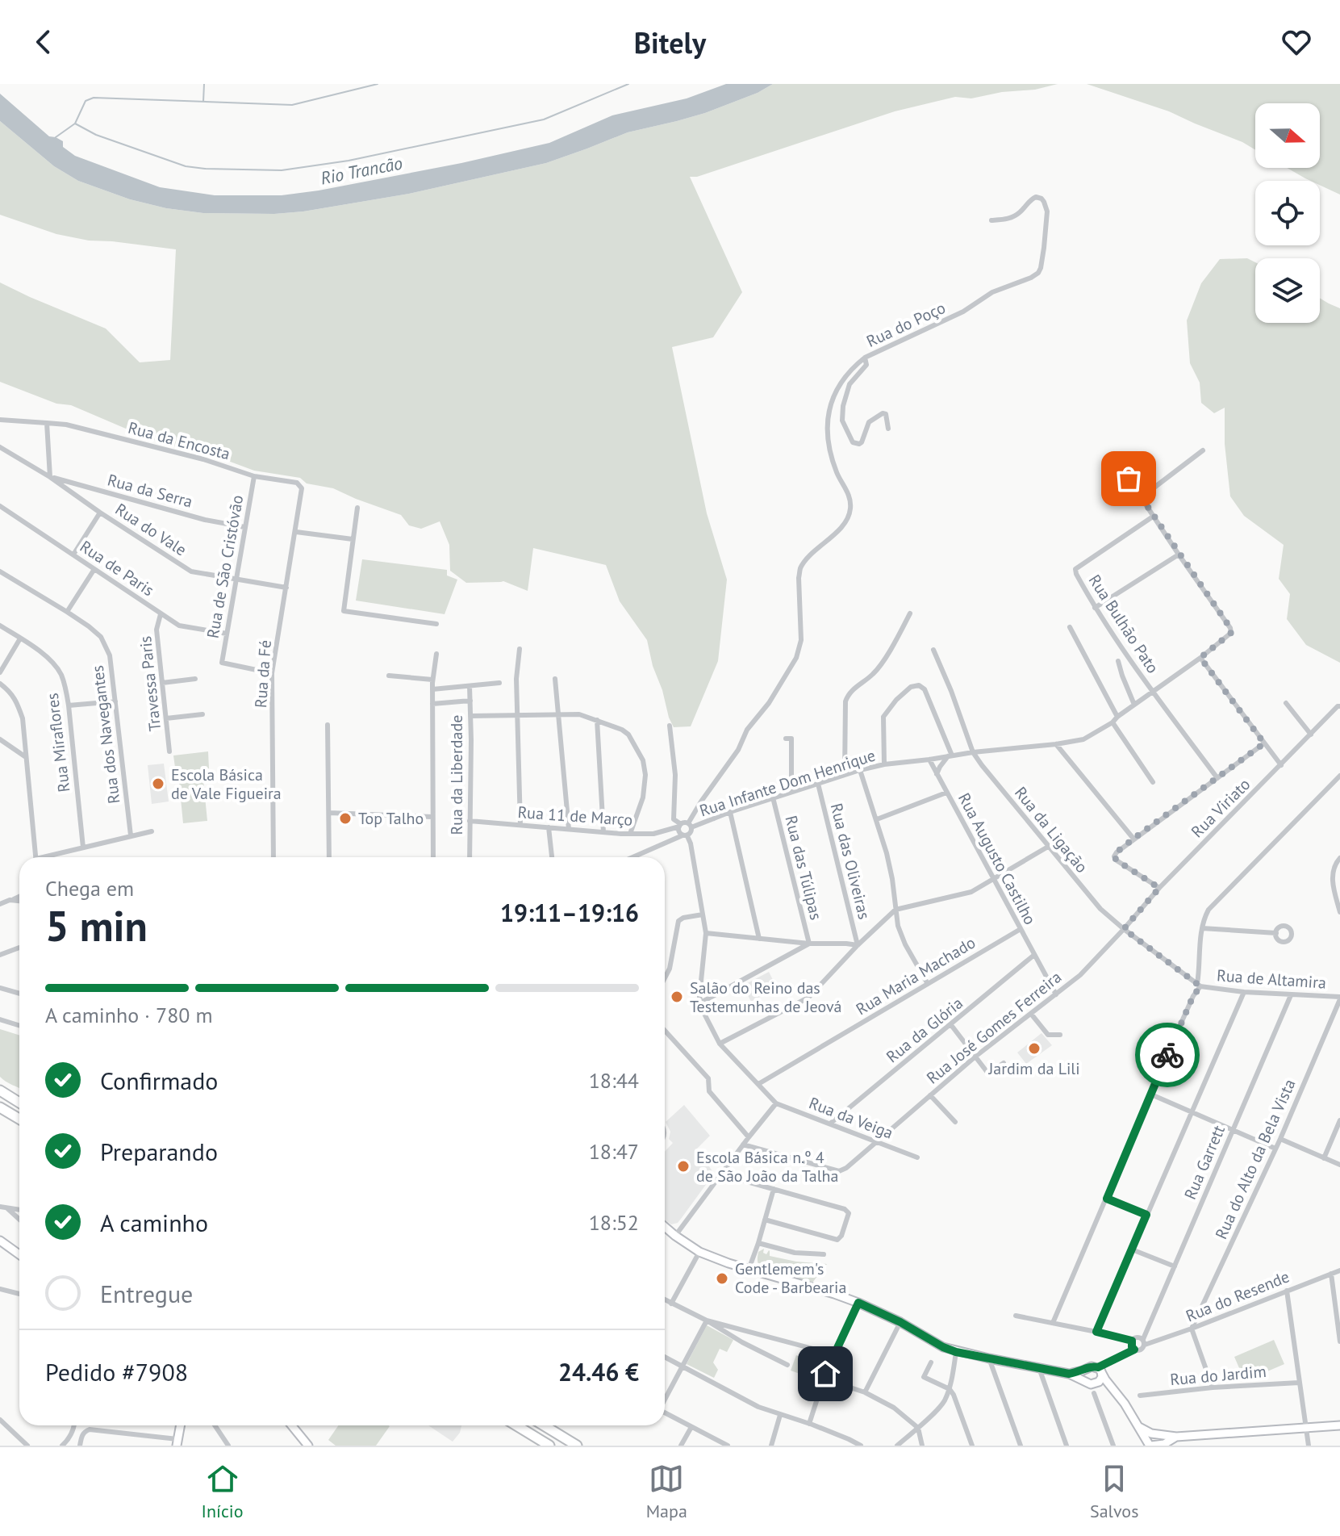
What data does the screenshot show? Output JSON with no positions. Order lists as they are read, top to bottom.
{
  "streets": {
    "street": [
      "Rua do Poço",
      "Rua da Encosta",
      "Rua da Serra",
      "Rua do Vale",
      "Rua de São Cristóvão",
      "Rua de Paris",
      "Rua Bulhão Pato",
      "Rua da Fé",
      "Travessa Paris",
      "Rua dos Navegantes",
      "Rua Miraflores",
      "Rua da Liberdade",
      "Rua Infante Dom Henrique",
      "Rua Viriato",
      "Rua 11 de Março",
      "Rua da Ligação",
      "Rua Augusto Castilho",
      "Rua das Oliveiras",
      "Rua das Túlipas",
      "Rua Maria Machado",
      "Rua de Altamira",
      "Rua José Gomes Ferreira",
      "Rua da Glória",
      "Rua da Veiga",
      "Rua do Alto da Bela Vista",
      "Rua Garrett",
      "Rua do Resende",
      "Rua do Jardim"
    ]
  },
  "crossings": [
    ["Rua do Poço", "Rua Infante Dom Henrique"],
    ["Rua do Poço", "Rua 11 de Março"],
    ["Rua da Encosta", "Rua de São Cristóvão"],
    ["Rua da Encosta", "Rua da Fé"],
    ["Rua da Serra", "Rua do Vale"],
    ["Rua da Serra", "Rua de São Cristóvão"],
    ["Rua do Vale", "Rua de São Cristóvão"],
    ["Rua do Vale", "Rua da Fé"],
    ["Rua de São Cristóvão", "Rua de Paris"],
    ["Rua de São Cristóvão", "Rua da Fé"],
    ["Rua de Paris", "Travessa Paris"],
    ["Rua Bulhão Pato", "Rua Infante Dom Henrique"],
    ["Rua da Liberdade", "Rua 11 de Março"],
    ["Rua Infante Dom Henrique", "Rua 11 de Março"],
    ["Rua Infante Dom Henrique", "Rua da Ligação"],
    ["Rua Infante Dom Henrique", "Rua Augusto Castilho"],
    ["Rua Infante Dom Henrique", "Rua das Oliveiras"],
    ["Rua Infante Dom Henrique", "Rua das Túlipas"],
    ["Rua Viriato", "Rua da Ligação"],
    ["Rua Viriato", "Rua José Gomes Ferreira"],
    ["Rua da Ligação", "Rua de Altamira"],
    ["Rua da Ligação", "Rua José Gomes Ferreira"],
    ["Rua Augusto Castilho", "Rua Maria Machado"],
    ["Rua Augusto Castilho", "Rua José Gomes Ferreira"],
    ["Rua Augusto Castilho", "Rua da Glória"],
    ["Rua de Altamira", "Rua do Alto da Bela Vista"],
    ["Rua de Altamira", "Rua Garrett"],
    ["Rua José Gomes Ferreira", "Rua da Veiga"],
    ["Rua da Glória", "Rua da Veiga"],
    ["Rua do Alto da Bela Vista", "Rua do Resende"],
    ["Rua Garrett", "Rua do Resende"]
  ],
  "water": ["Rio Trancão"],
  "places": [
    "Escola Básica de Vale Figueira",
    "Top Talho",
    "Salão do Reino das Testemunhas de Jeová",
    "Jardim da Lili",
    "Escola Básica n.º 4 de São João da Talha",
    "Gentlemem's Code - Barbearia"
  ],
  "north": "right",
  "page": {
    "header": "Bitely",
    "heading": ["5 min", "Chega em", "19:11–19:16"],
    "panel": ["Pedido #7908", "24.46 €"],
    "bar": "A caminho · 780 m",
    "list": [
      ["Confirmado", "18:44"],
      ["Preparando", "18:47"],
      ["A caminho", "18:52"],
      "Entregue"
    ],
    "tabs": ["Início", "Mapa", "Salvos"]
  }
}
